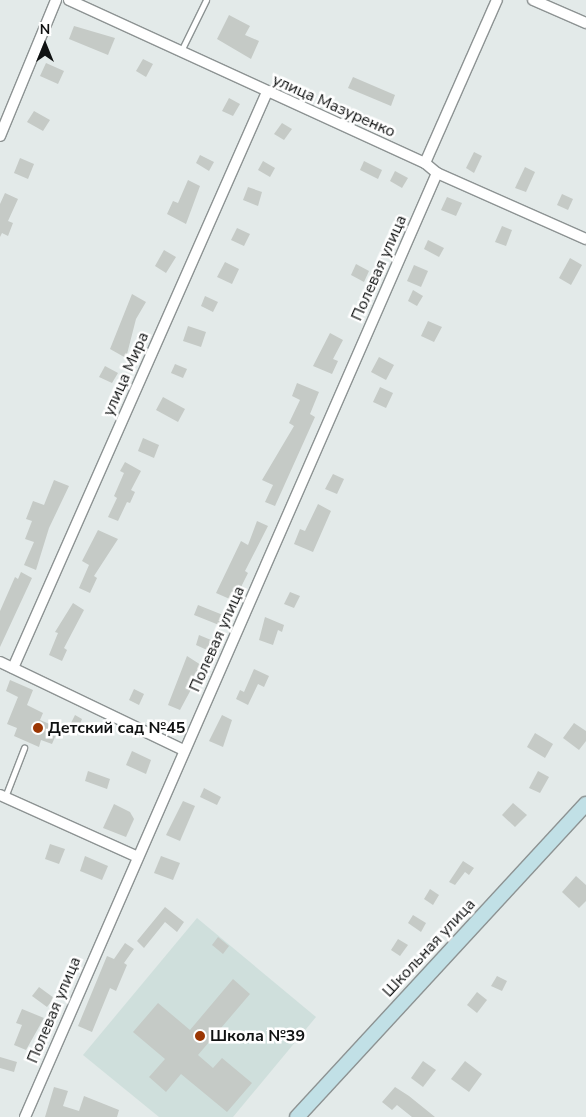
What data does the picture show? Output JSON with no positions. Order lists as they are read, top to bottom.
{
  "streets": {
    "main road": ["Школьная улица"],
    "street": ["улица Мазуренко", "Полевая улица", "улица Мира"]
  },
  "crossings": [
    ["улица Мазуренко", "Полевая улица"],
    ["улица Мазуренко", "улица Мира"]
  ],
  "places": ["Детский сад №45", "Школа №39"],
  "north": "top"
}
